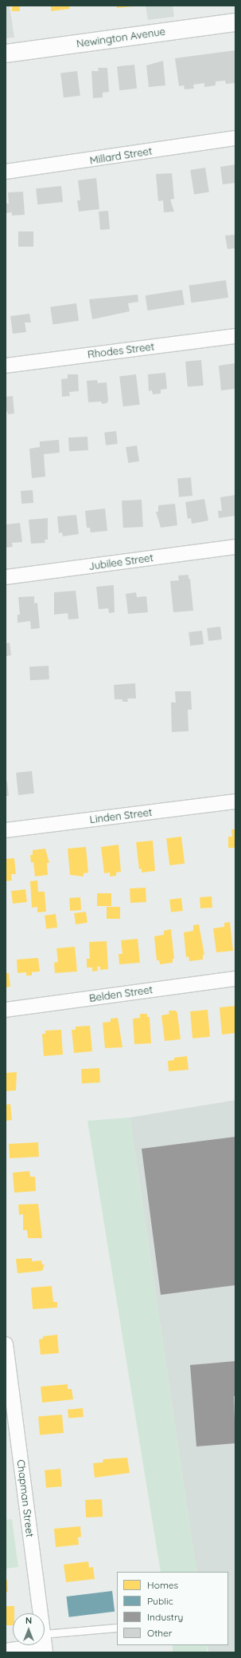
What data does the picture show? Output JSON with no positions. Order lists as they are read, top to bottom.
{
  "streets": {
    "main road": ["Newington Avenue"],
    "street": [
      "Millard Street",
      "Rhodes Street",
      "Jubilee Street",
      "Linden Street",
      "Belden Street",
      "Chapman Street"
    ]
  },
  "legend": [
    "Homes",
    "Public",
    "Industry",
    "Other"
  ],
  "north": "top"
}
